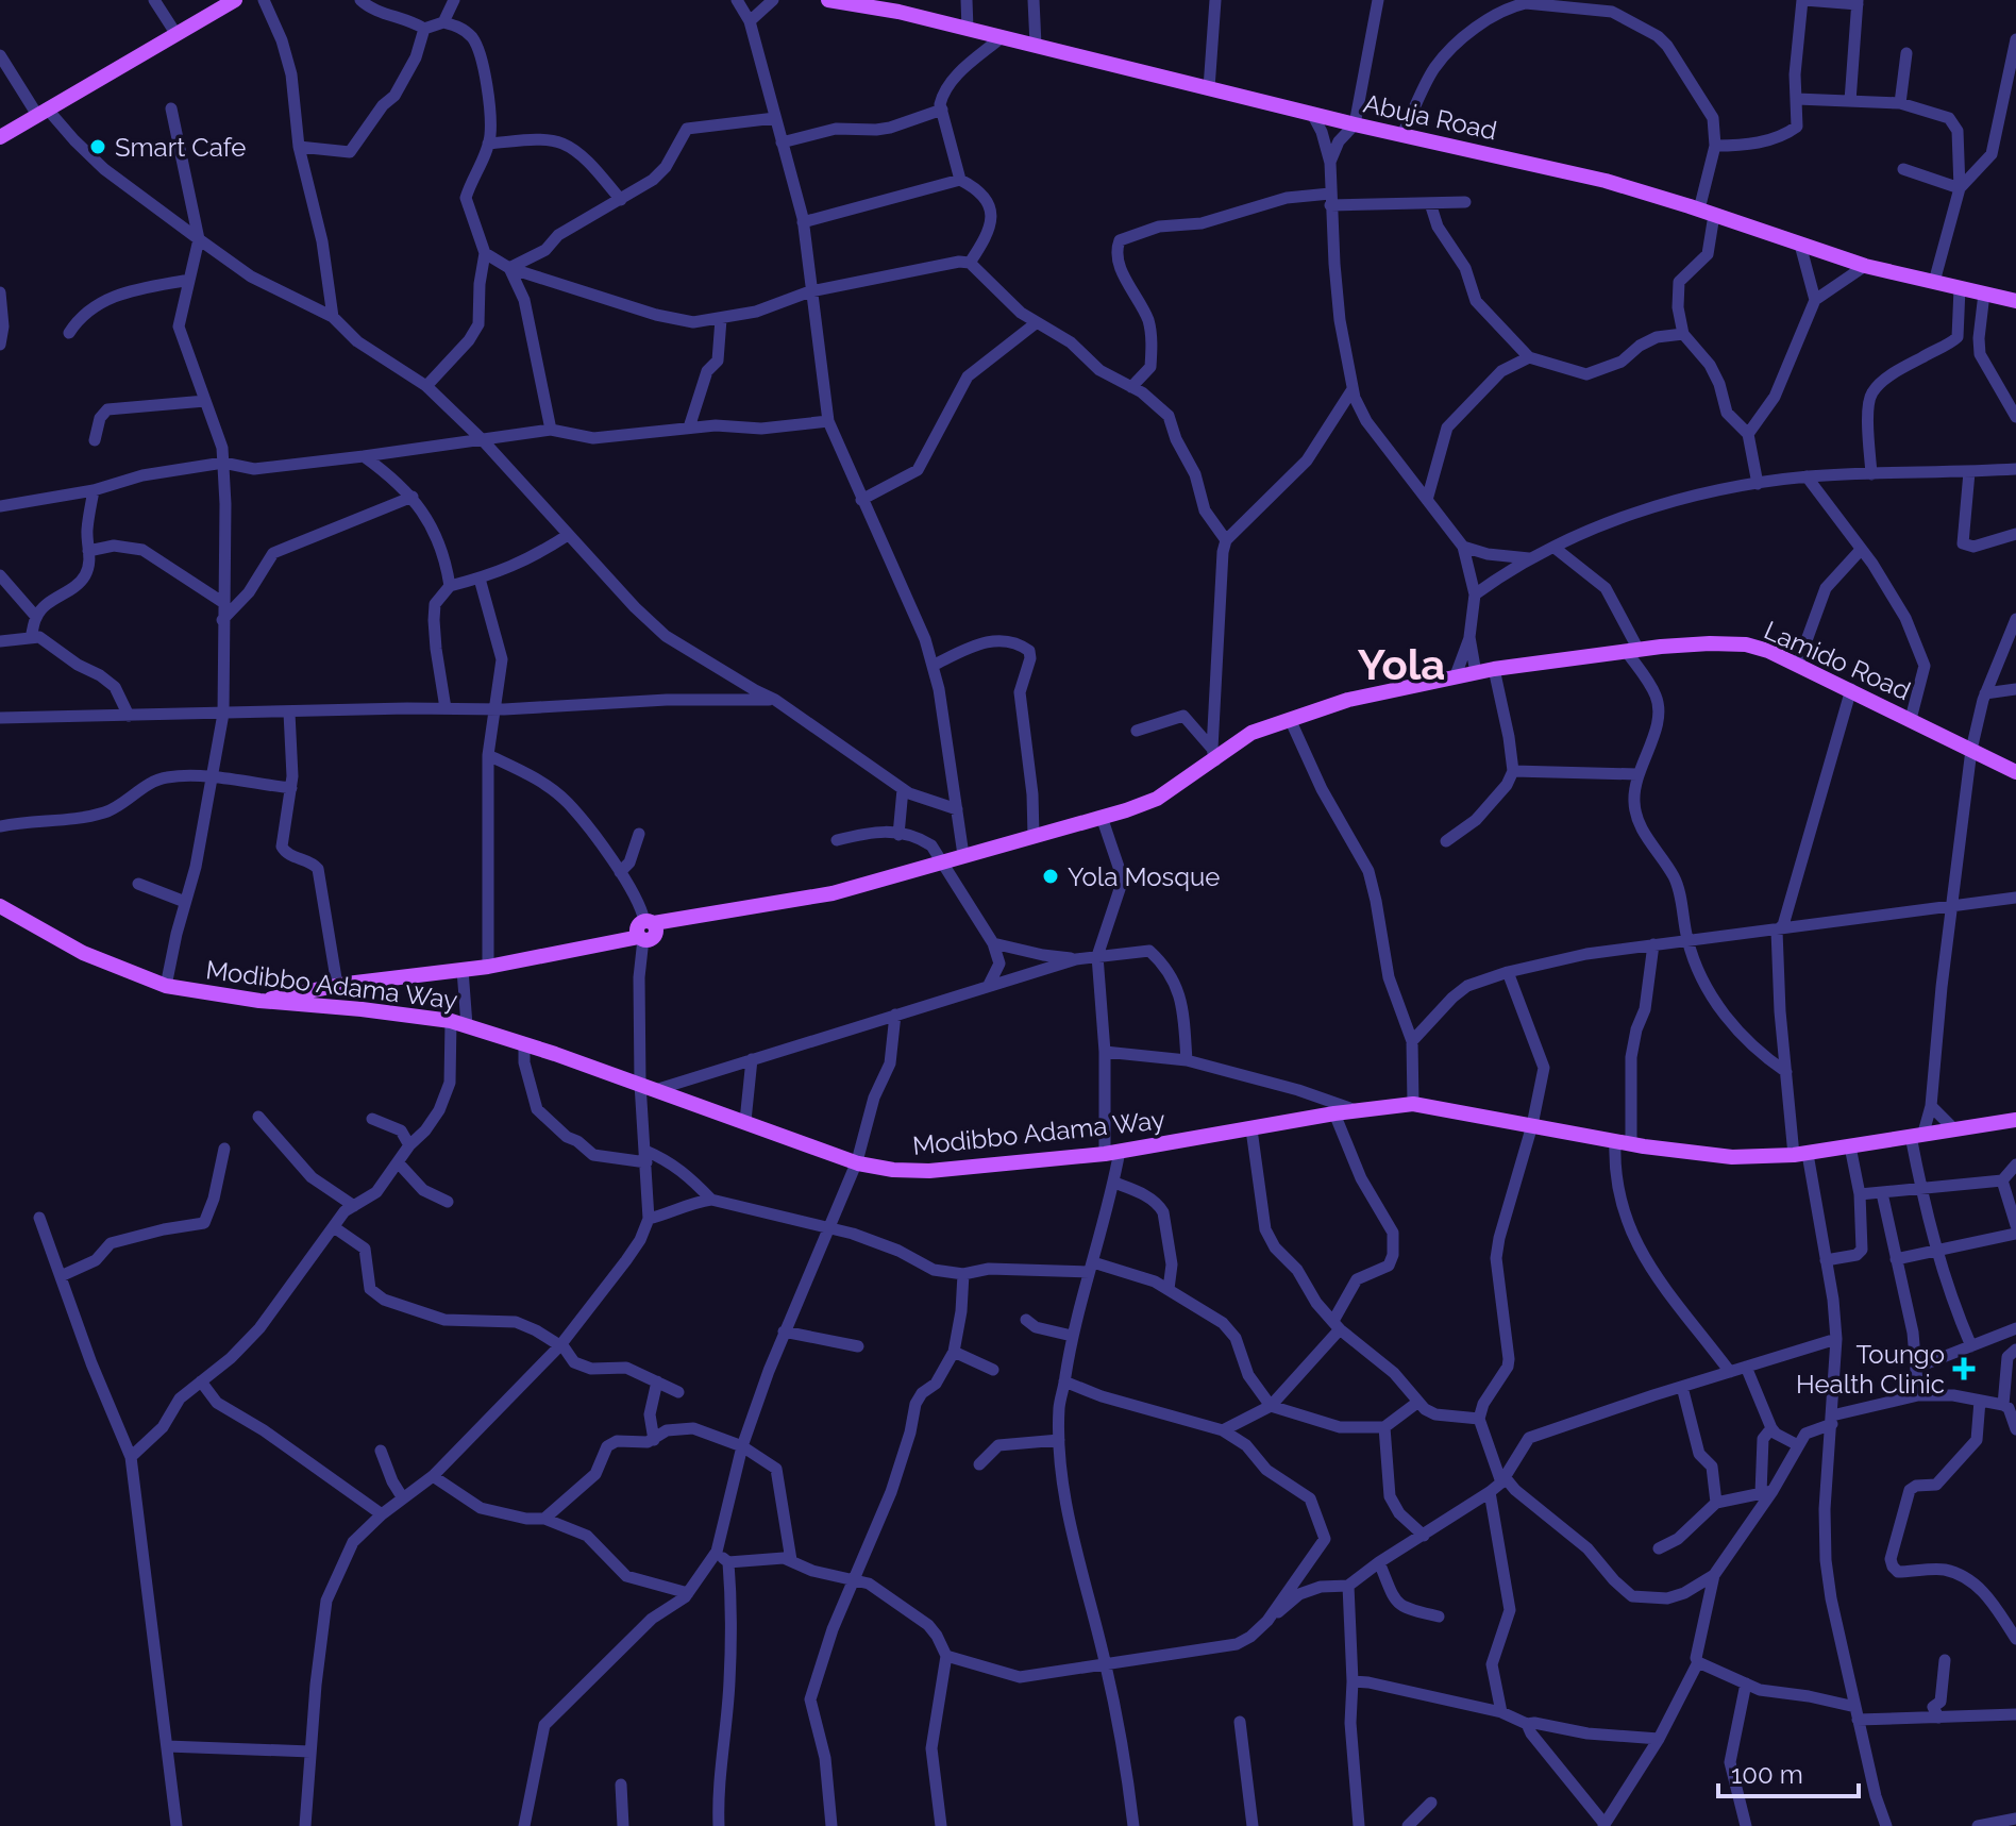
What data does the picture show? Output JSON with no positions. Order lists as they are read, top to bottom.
{
  "streets": {
    "main road": ["Abuja Road", "Lamido Road", "Modibbo Adama Way"]
  },
  "districts": ["Yola"],
  "places": {
    "other": ["Smart Cafe", "Yola Mosque"],
    "health": ["Toungo Health Clinic"]
  },
  "scale_bar": "100 m"
}
